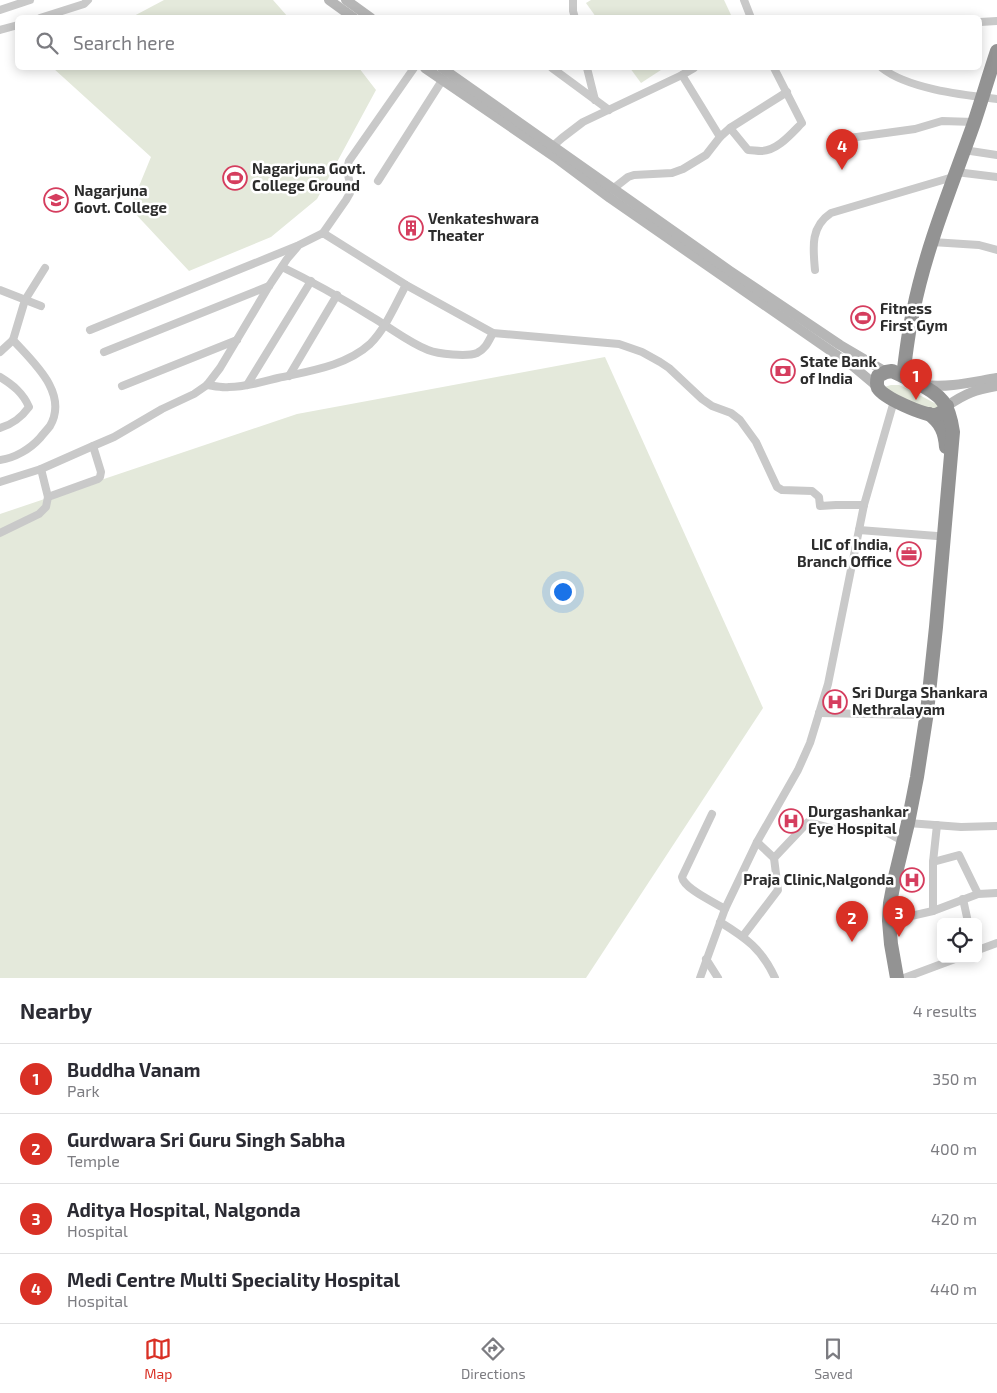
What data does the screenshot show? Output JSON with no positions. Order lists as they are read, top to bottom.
{
  "places": {
    "sports": ["Nagarjuna Govt. College Ground", "Fitness First Gym"],
    "school or university": ["Nagarjuna Govt. College"],
    "building": ["Venkateshwara Theater"],
    "bank": ["State Bank of India"],
    "office": ["LIC of India, Branch Office"],
    "hospital": ["Sri Durga Shankara Nethralayam", "Durgashankar Eye Hospital", "Praja Clinic,Nalgonda"]
  },
  "page": {
    "search": "Search here",
    "pins": [
      "4",
      "1",
      "3",
      "2"
    ],
    "heading": ["Nearby", "4 results"],
    "list": [
      {
        "mark": "1",
        "name": "Buddha Vanam",
        "note": "Park",
        "value": "350 m"
      },
      {
        "mark": "2",
        "name": "Gurdwara Sri Guru Singh Sabha",
        "note": "Temple",
        "value": "400 m"
      },
      {
        "mark": "3",
        "name": "Aditya Hospital, Nalgonda",
        "note": "Hospital",
        "value": "420 m"
      },
      {
        "mark": "4",
        "name": "Medi Centre Multi Speciality Hospital",
        "note": "Hospital",
        "value": "440 m"
      }
    ],
    "nav": ["Map", "Directions", "Saved"]
  }
}
